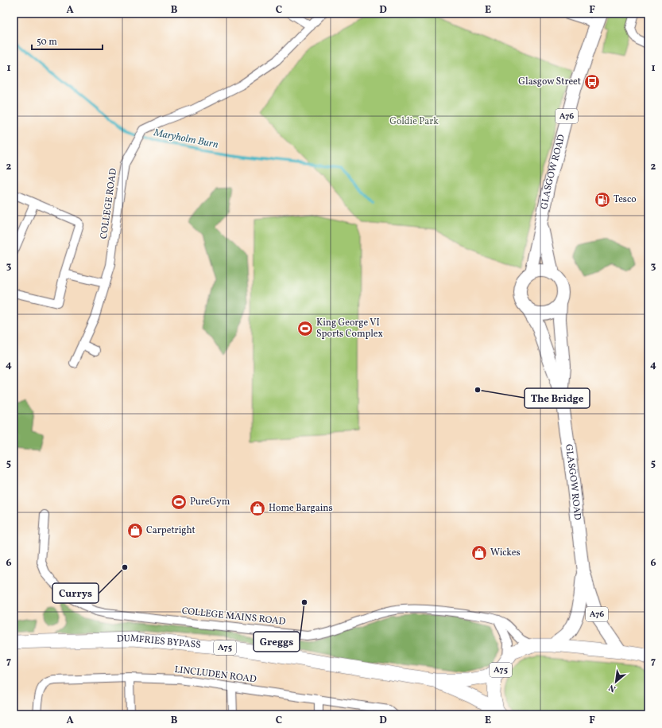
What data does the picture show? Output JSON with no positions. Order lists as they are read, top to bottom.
{
  "streets": {
    "highway": ["DUMFRIES BYPASS", "A75"],
    "main road": ["A76", "GLASGOW ROAD"],
    "street": ["COLLEGE ROAD", "COLLEGE MAINS ROAD", "LINCLUDEN ROAD"]
  },
  "crossings": [
    ["A76", "GLASGOW ROAD"],
    ["GLASGOW ROAD", "A75"],
    ["COLLEGE MAINS ROAD", "A75"],
    ["DUMFRIES BYPASS", "A75"]
  ],
  "water": ["Maryholm Burn"],
  "parks": ["Goldie Park"],
  "places": {
    "bus stop": ["Glasgow Street"],
    "fuel station": ["Tesco"],
    "sports": ["King George VI Sports Complex", "PureGym"],
    "other": ["The Bridge", "Currys", "Greggs"],
    "shop": ["Home Bargains", "Carpetright", "Wickes"]
  },
  "scale_bar": "50 m",
  "north": "bottom left",
  "grid": {
    "columns": [
      "A",
      "B",
      "C",
      "D",
      "E",
      "F"
    ],
    "rows": [
      "1",
      "2",
      "3",
      "4",
      "5",
      "6",
      "7"
    ]
  }
}
